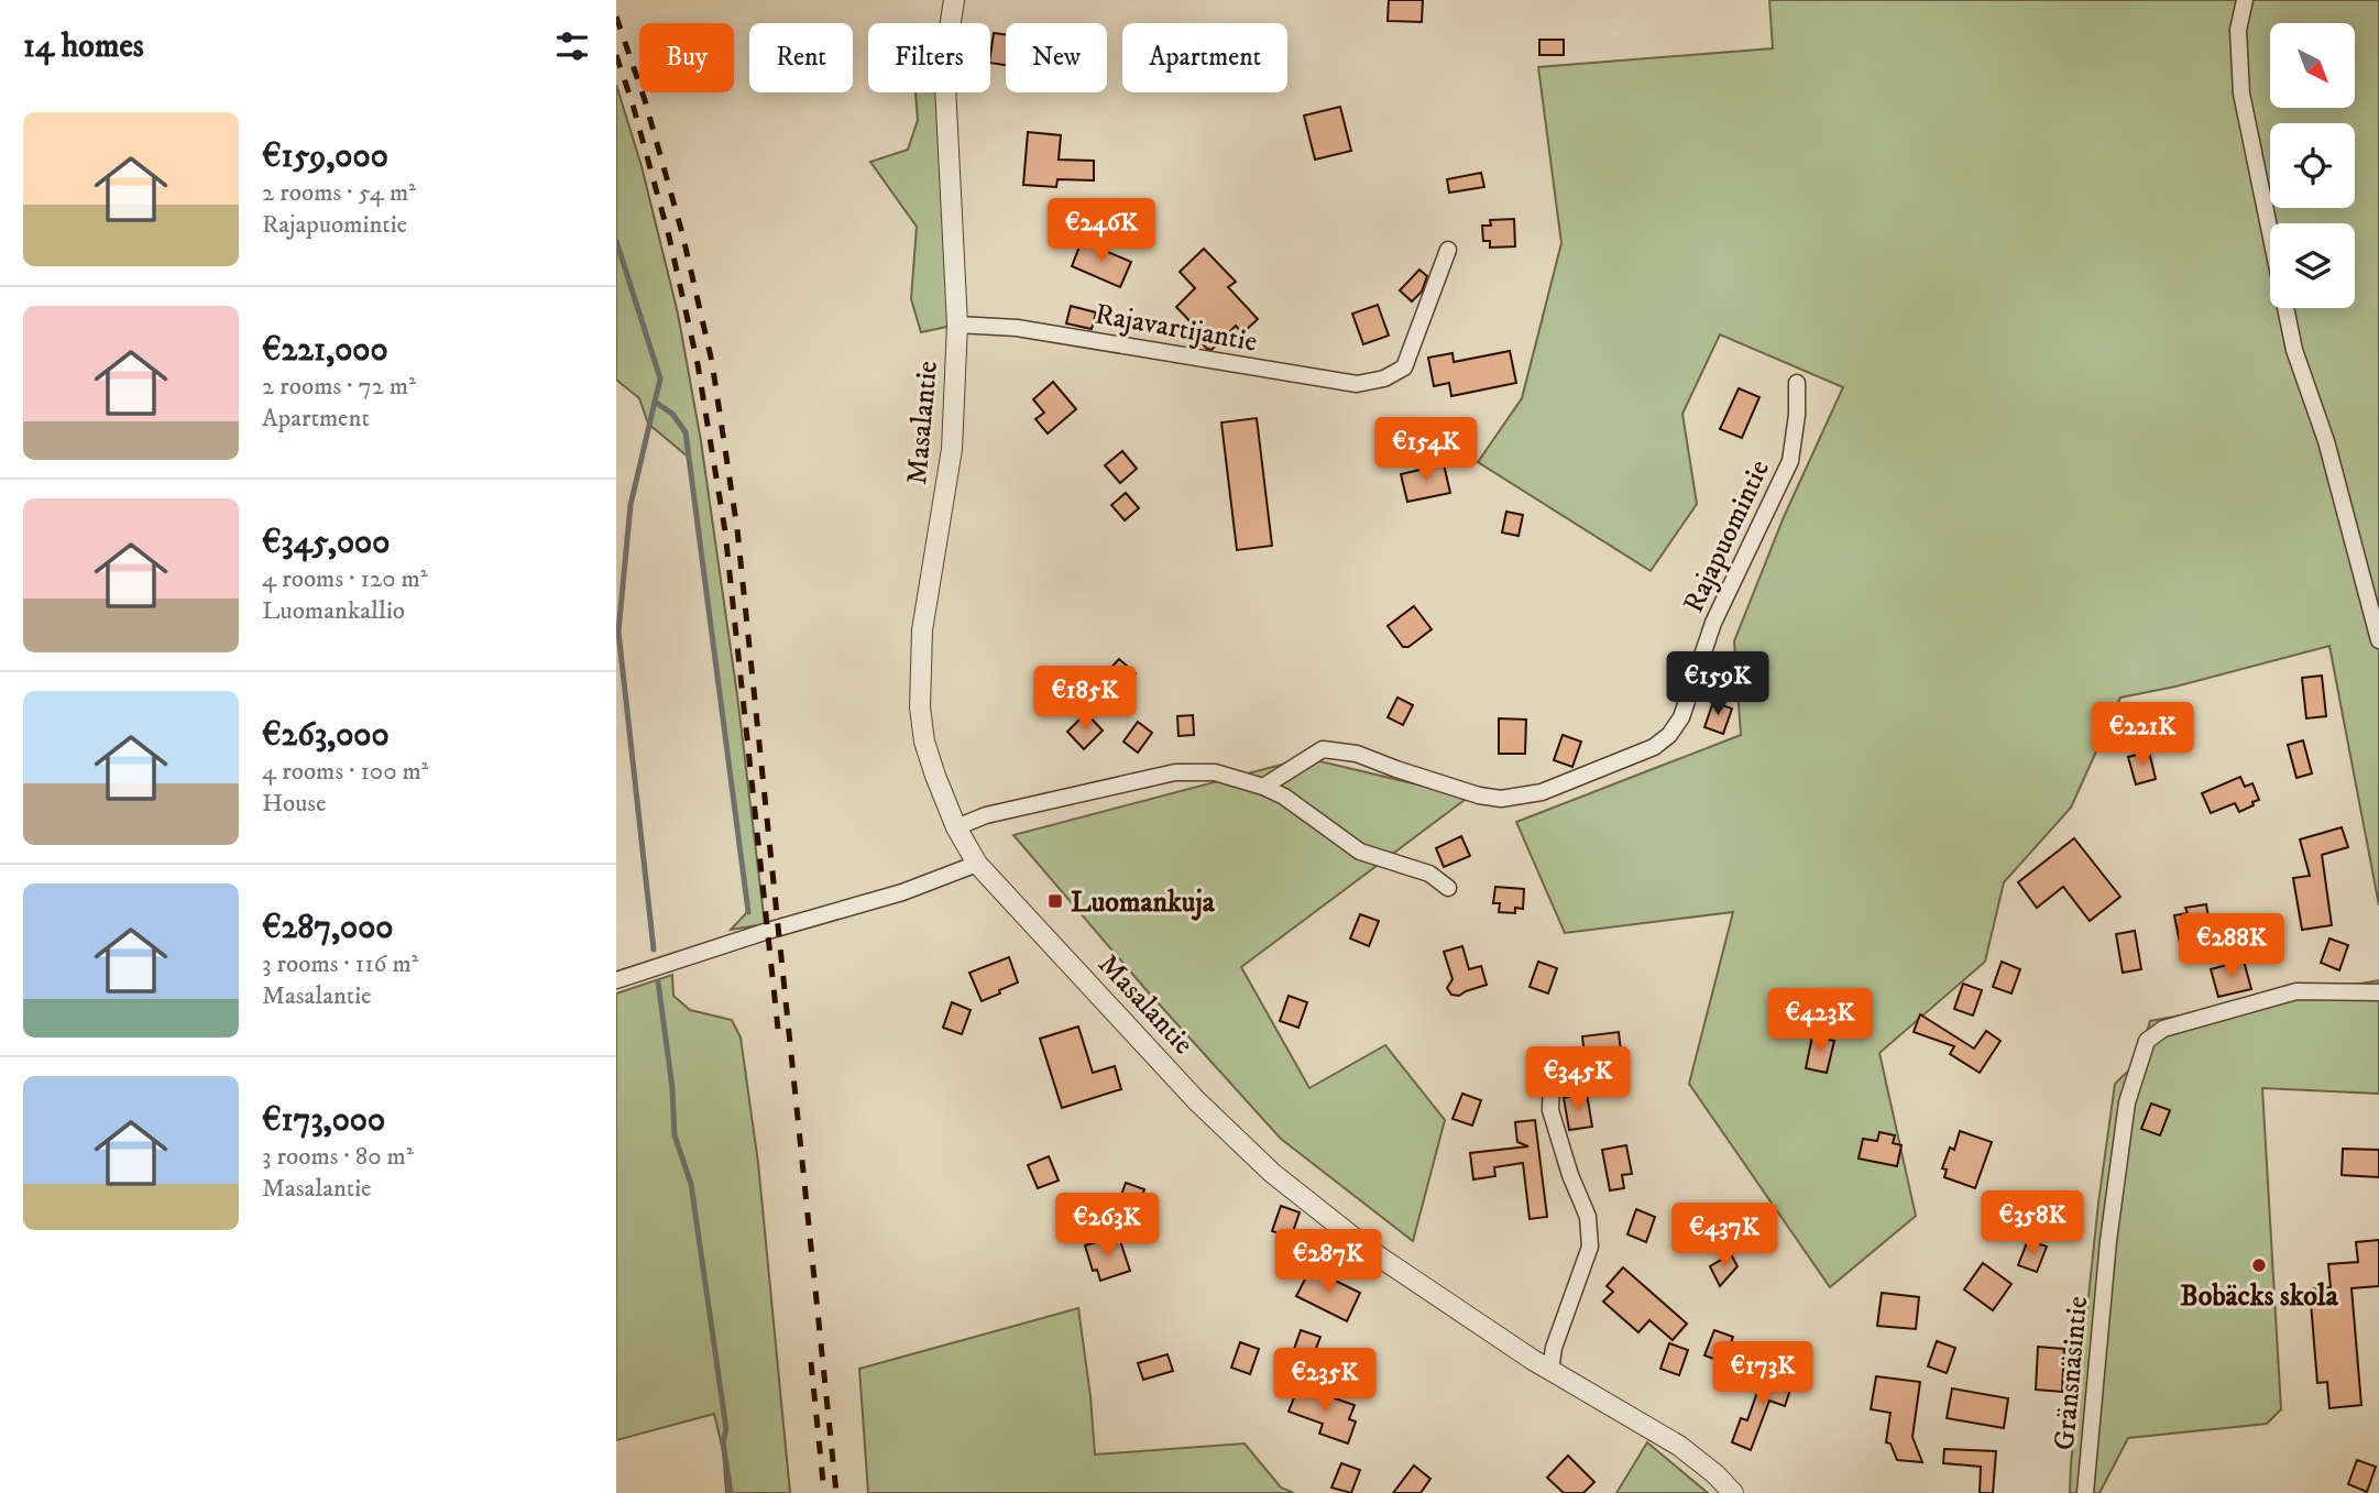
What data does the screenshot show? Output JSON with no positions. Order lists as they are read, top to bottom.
{
  "streets": {
    "street": [
      "Rajavartijantie",
      "Masalantie",
      "Rajapuomintie",
      "Gränsnäsintie"
    ]
  },
  "crossings": [
    ["Rajavartijantie", "Masalantie"]
  ],
  "places": {
    "transit": ["Luomankuja"],
    "other": ["Bobäcks skola"]
  },
  "north": "bottom right",
  "page": {
    "heading": "14 homes",
    "chip": [
      "Buy",
      "Rent",
      "Filters",
      "New",
      "Apartment"
    ],
    "list": [
      {
        "name": "€159,000",
        "note": "2 rooms · 54 m² · Rajapuomintie"
      },
      {
        "name": "€221,000",
        "note": "2 rooms · 72 m² · Apartment"
      },
      {
        "name": "€345,000",
        "note": "4 rooms · 120 m² · Luomankallio"
      },
      {
        "name": "€263,000",
        "note": "4 rooms · 100 m² · House"
      },
      {
        "name": "€287,000",
        "note": "3 rooms · 116 m² · Masalantie"
      },
      {
        "name": "€173,000",
        "note": "3 rooms · 80 m² · Masalantie"
      }
    ],
    "price": [
      "€246K",
      "€154K",
      "€159K",
      "€185K",
      "€221K",
      "€288K",
      "€423K",
      "€345K",
      "€358K",
      "€263K",
      "€437K",
      "€287K",
      "€173K",
      "€235K"
    ]
  }
}
